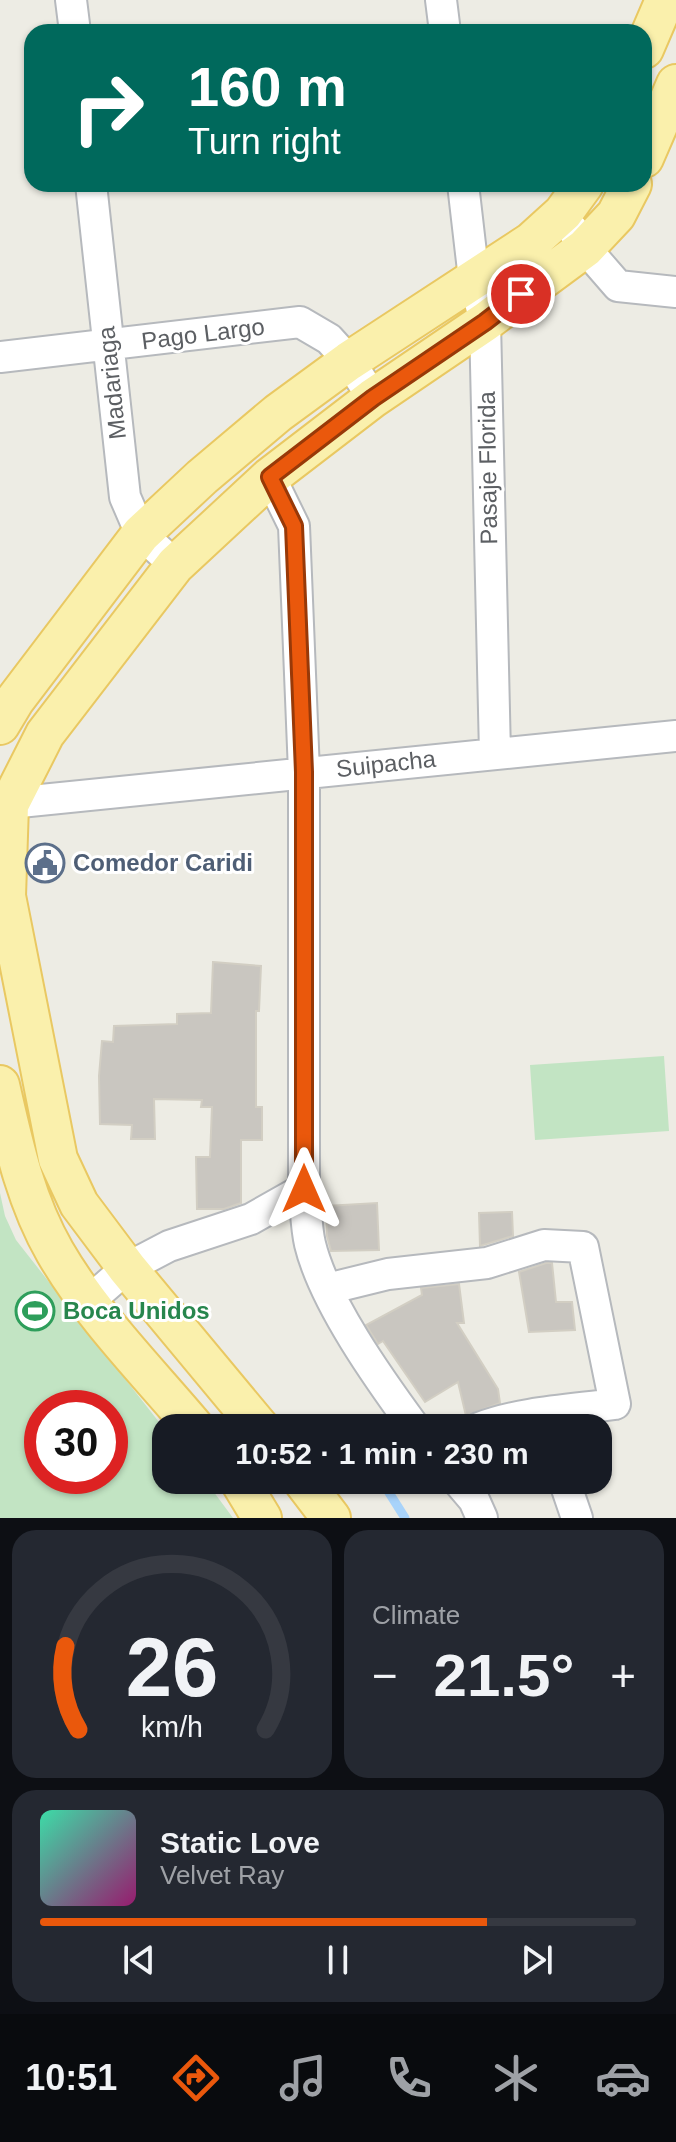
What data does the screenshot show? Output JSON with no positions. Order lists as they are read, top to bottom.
{
  "streets": {
    "street": [
      "Pago Largo",
      "Madariaga",
      "Pasaje Florida",
      "Suipacha"
    ]
  },
  "crossings": [
    ["Pago Largo", "Madariaga"],
    ["Pasaje Florida", "Suipacha"]
  ],
  "places": {
    "public building": ["Comedor Caridi"],
    "sports": ["Boca Unidos"]
  },
  "page": {
    "turn": ["160 m", "Turn right"],
    "limit": "30",
    "trip": "10:52 · 1 min · 230 m",
    "tile": "Climate",
    "heat": ["−", "21.5°", "+"],
    "song": ["Static Love", "Velvet Ray"],
    "tabs": "10:51",
    "gauge": ["26", "km/h"]
  }
}
